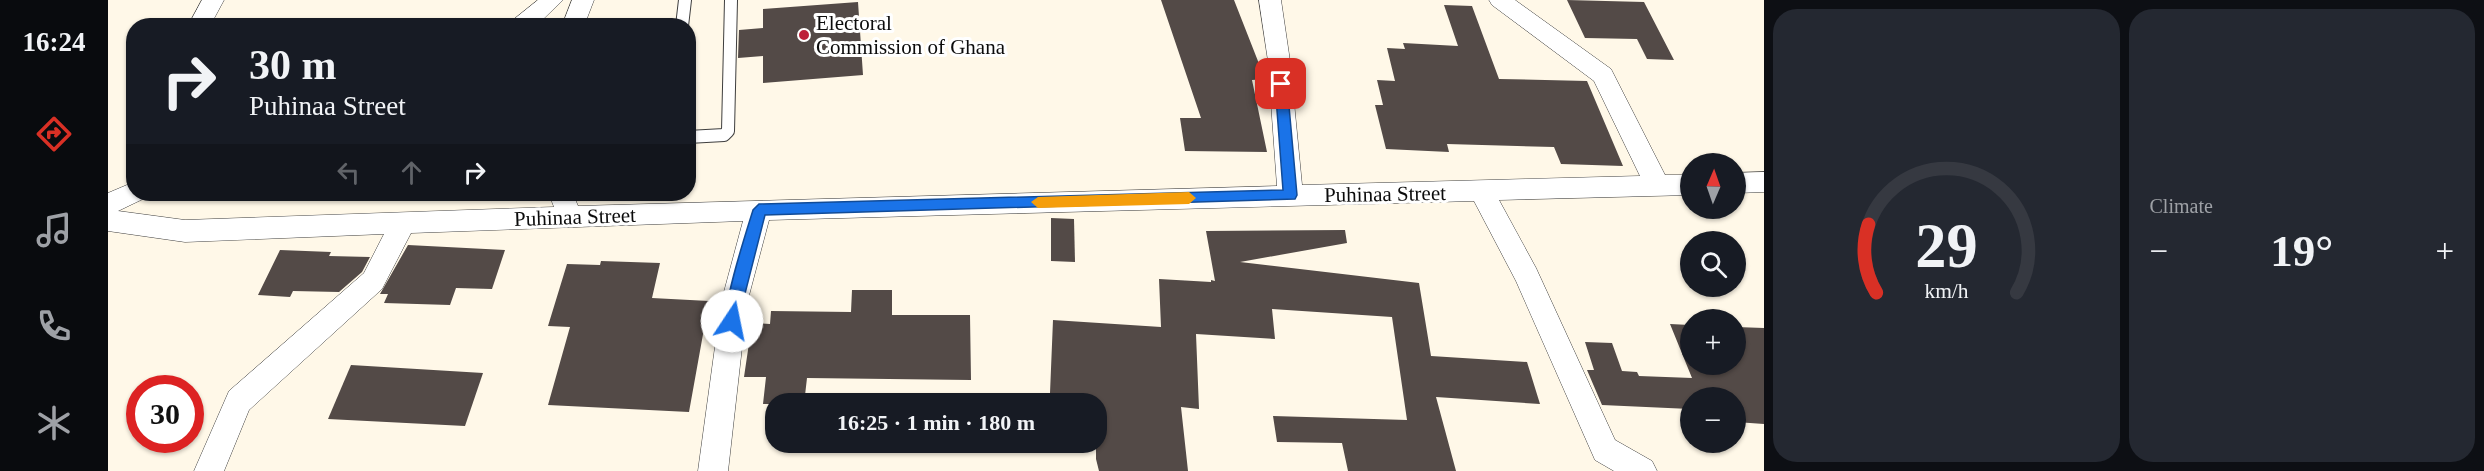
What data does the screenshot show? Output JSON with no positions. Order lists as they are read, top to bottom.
{
  "streets": {
    "street": ["Puhinaa Street"]
  },
  "places": ["Electoral Commission of Ghana"],
  "north": "top",
  "page": {
    "tabs": "16:24",
    "tile": "Climate",
    "turn": ["30 m", "Puhinaa Street"],
    "map_buttons": ["+", "−"],
    "heat": ["−", "19°", "+"],
    "limit": "30",
    "trip": "16:25 · 1 min · 180 m",
    "gauge": ["29", "km/h"]
  }
}
